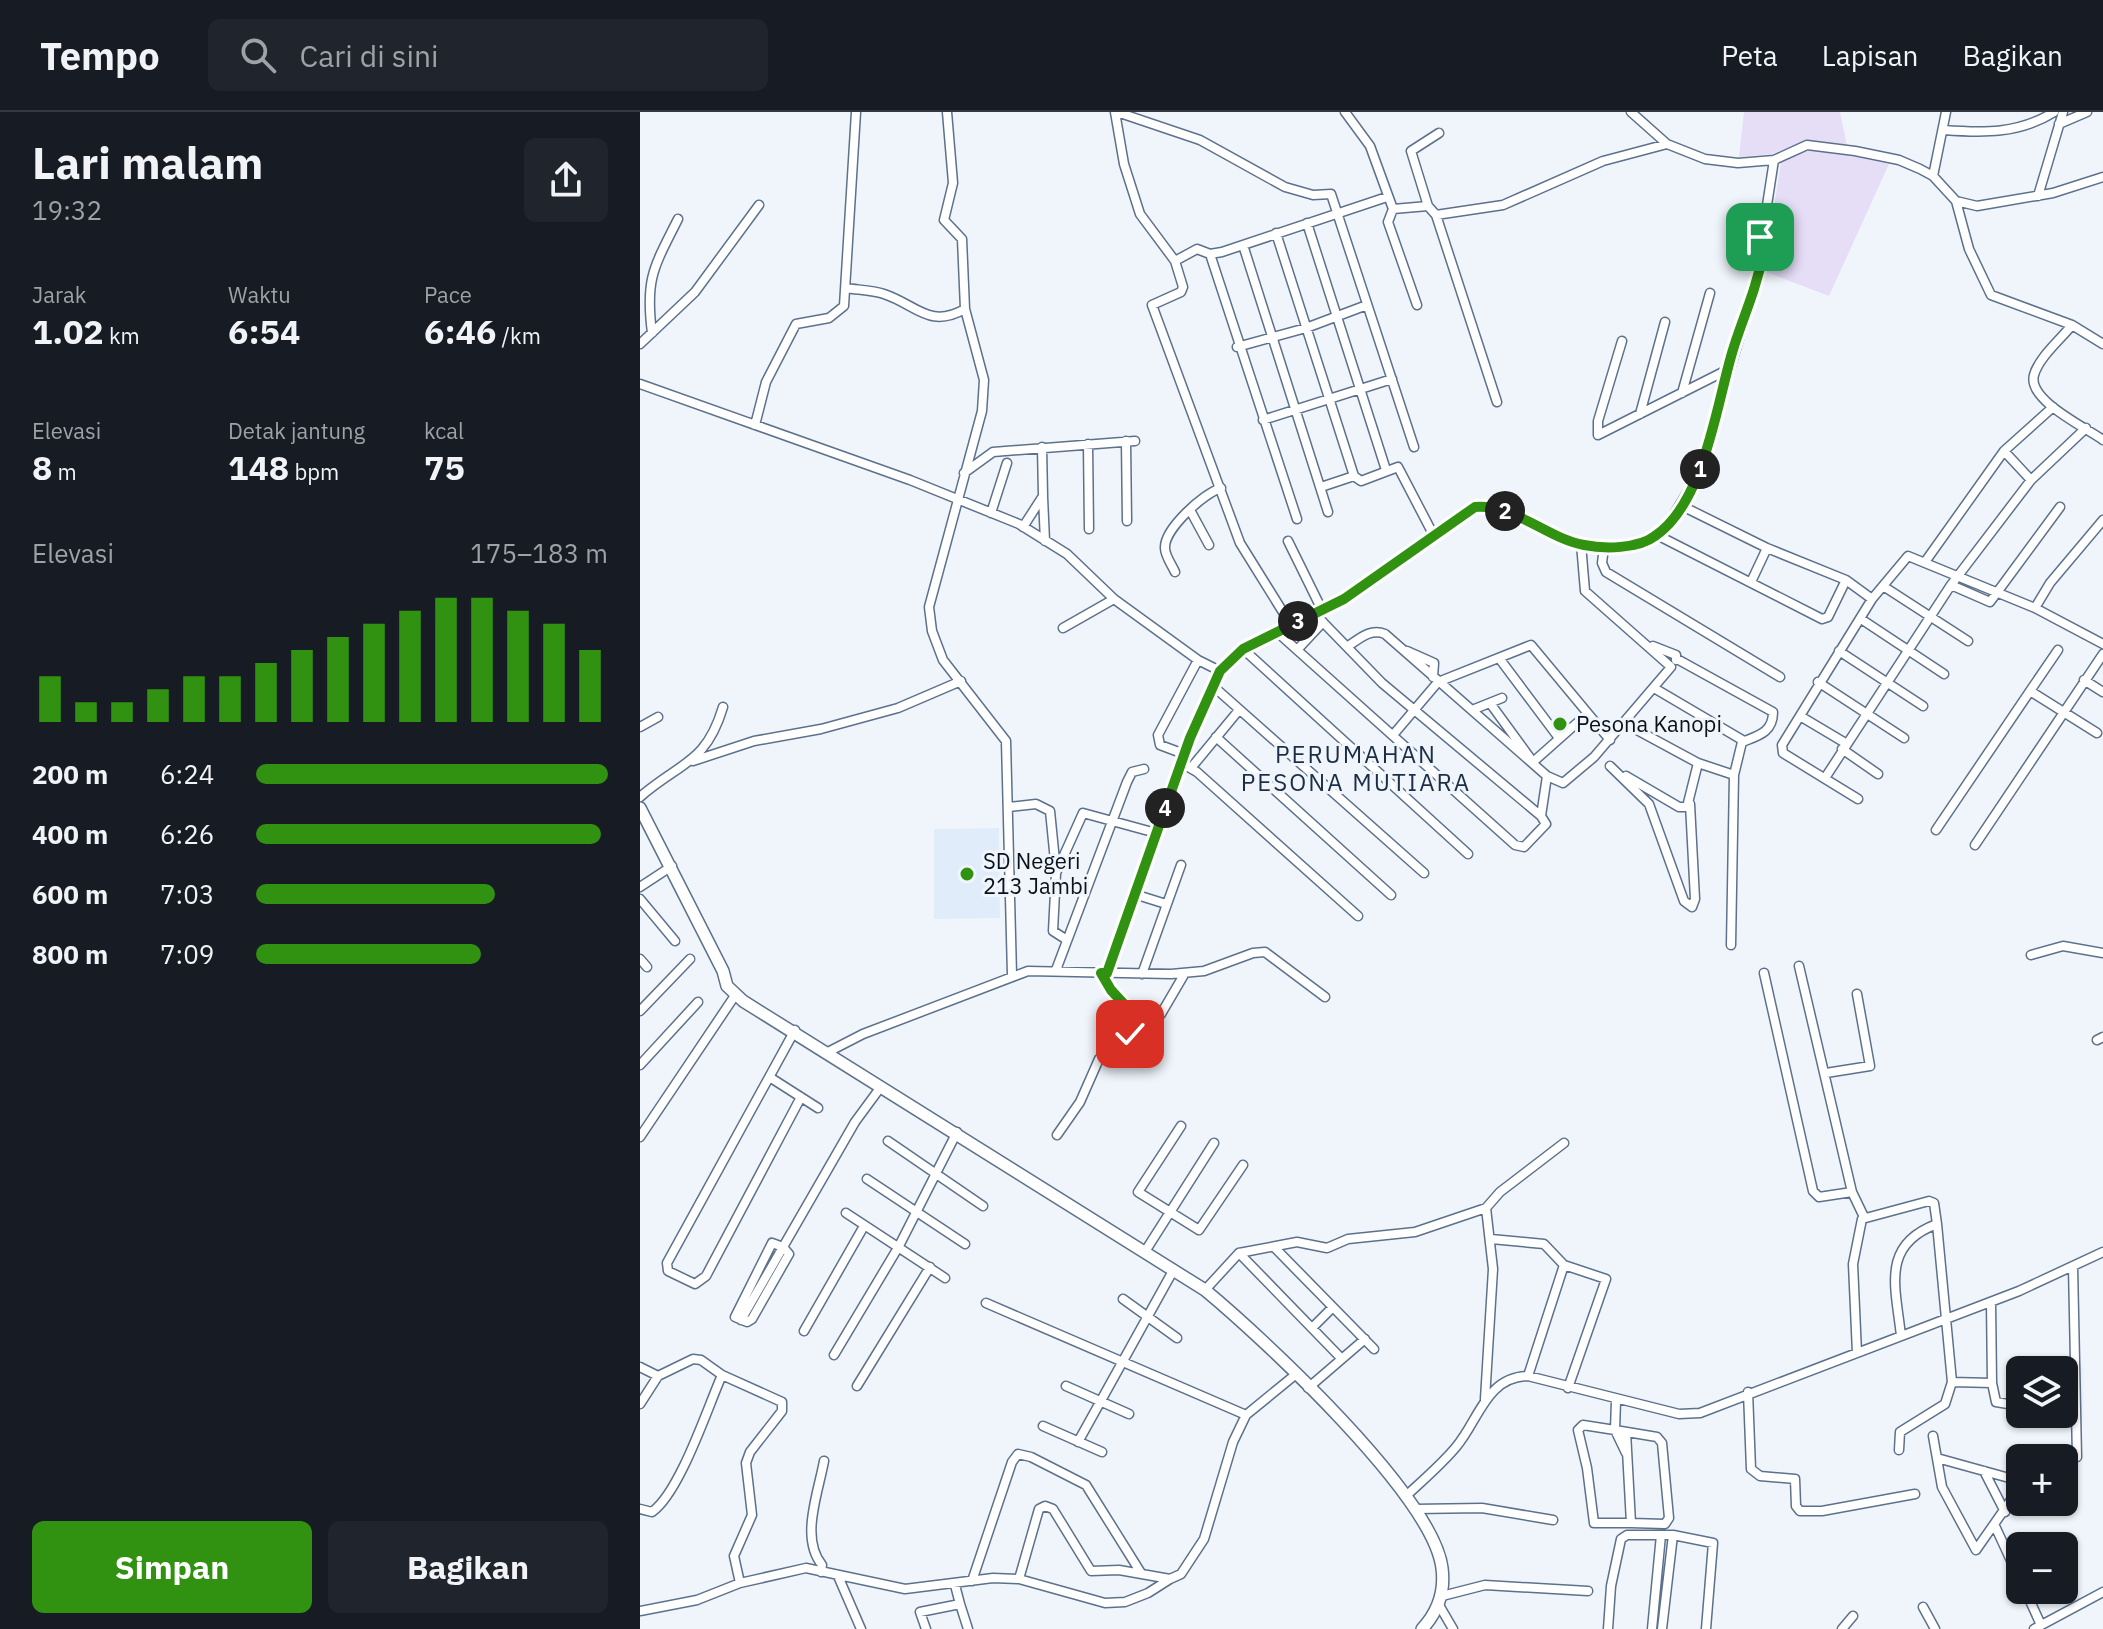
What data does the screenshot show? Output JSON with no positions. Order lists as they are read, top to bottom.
{
  "districts": ["PERUMAHAN PESONA MUTIARA"],
  "places": ["Pesona Kanopi", "SD Negeri 213 Jambi"],
  "page": {
    "header": "Tempo",
    "search": "Cari di sini",
    "nav": ["Peta", "Lapisan", "Bagikan"],
    "heading": ["Lari malam", "19:32"],
    "stats": [
      ["Jarak", "1.02 km"],
      ["Waktu", "6:54"],
      ["Pace", "6:46 /km"],
      ["Elevasi", "8 m"],
      ["Detak jantung", "148 bpm"],
      ["kcal", "75"]
    ],
    "pins": [
      "1",
      "2",
      "3",
      "4"
    ],
    "chart": ["Elevasi", "175–183 m"],
    "list": [
      {
        "name": "200 m",
        "note": "6:24"
      },
      {
        "name": "400 m",
        "note": "6:26"
      },
      {
        "name": "600 m",
        "note": "7:03"
      },
      {
        "name": "800 m",
        "note": "7:09"
      }
    ],
    "map_buttons": ["+", "−"],
    "buttons": ["Simpan", "Bagikan"]
  }
}
